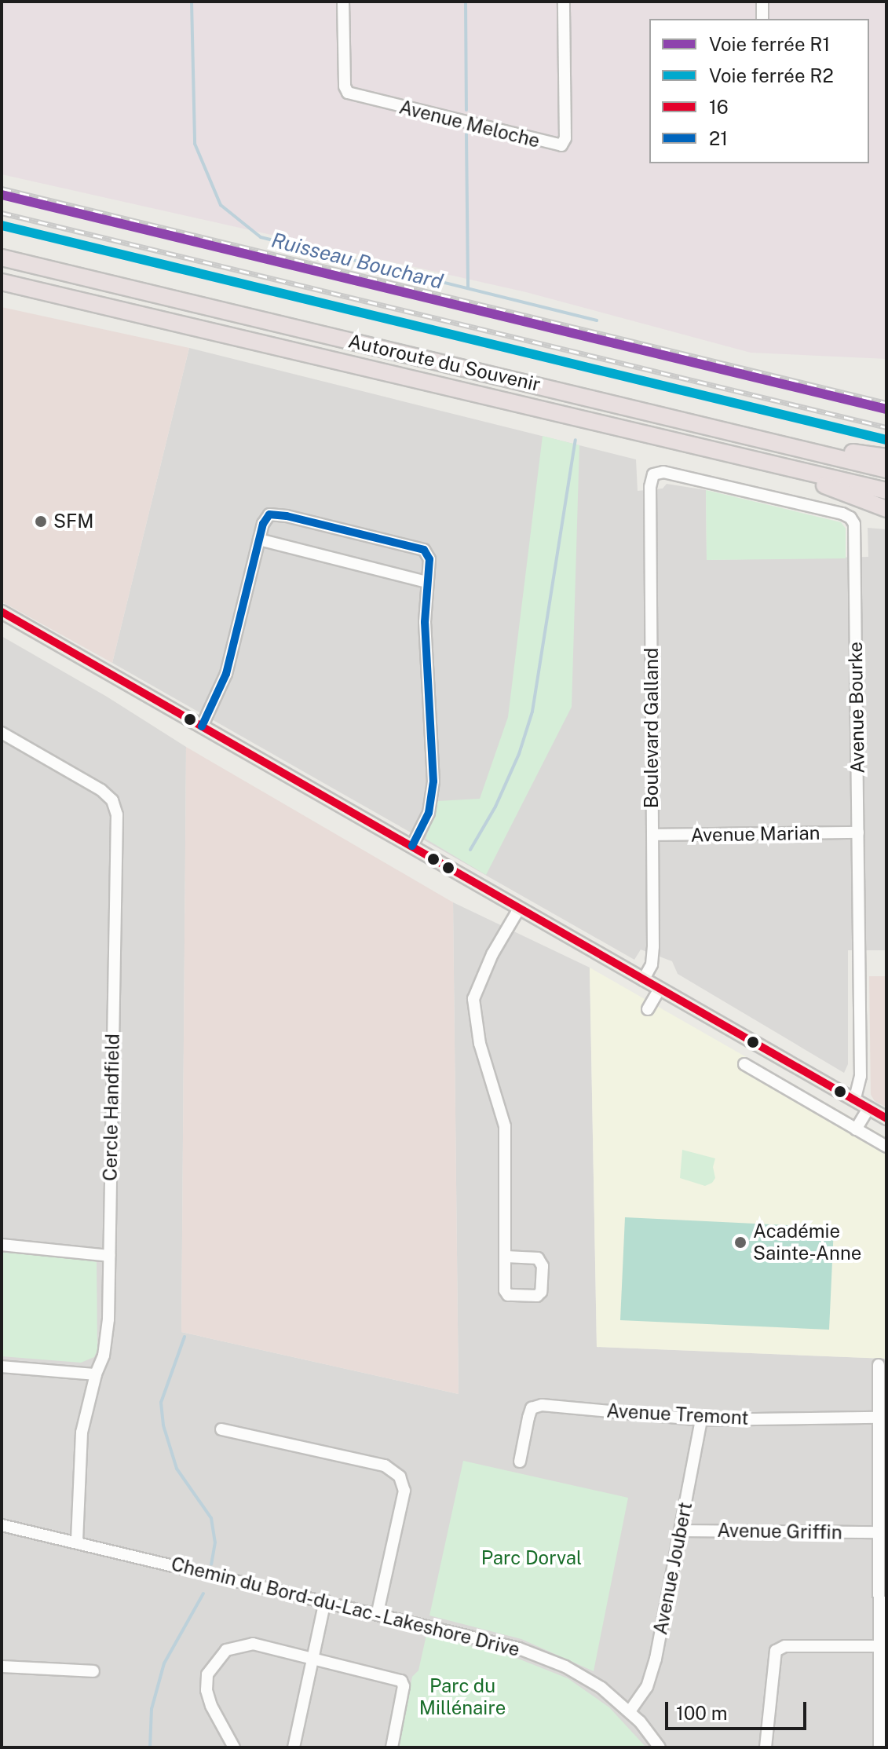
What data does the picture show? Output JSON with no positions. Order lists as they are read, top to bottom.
{
  "streets": {
    "highway": ["Autoroute du Souvenir"],
    "street": [
      "Avenue Meloche",
      "Avenue Bourke",
      "Boulevard Galland",
      "Avenue Marian",
      "Cercle Handfield",
      "Avenue Tremont",
      "Avenue Griffin",
      "Avenue Joubert",
      "Chemin du Bord-du-Lac - Lakeshore Drive"
    ]
  },
  "crossings": [
    ["Avenue Bourke", "Boulevard Galland"],
    ["Avenue Bourke", "Avenue Marian"],
    ["Boulevard Galland", "Avenue Marian"],
    ["Cercle Handfield", "Chemin du Bord-du-Lac - Lakeshore Drive"],
    ["Avenue Tremont", "Avenue Joubert"],
    ["Avenue Griffin", "Avenue Joubert"],
    ["Avenue Joubert", "Chemin du Bord-du-Lac - Lakeshore Drive"]
  ],
  "water": ["Ruisseau Bouchard"],
  "parks": ["Parc Dorval", "Parc du Millénaire"],
  "places": ["SFM", "Académie Sainte-Anne"],
  "lines": [
    "rail line R1",
    "rail line R2",
    "transit line 21",
    "transit line 16"
  ],
  "legend": [
    "Voie ferrée R1",
    "Voie ferrée R2",
    "16",
    "21"
  ],
  "scale_bar": "100 m"
}
